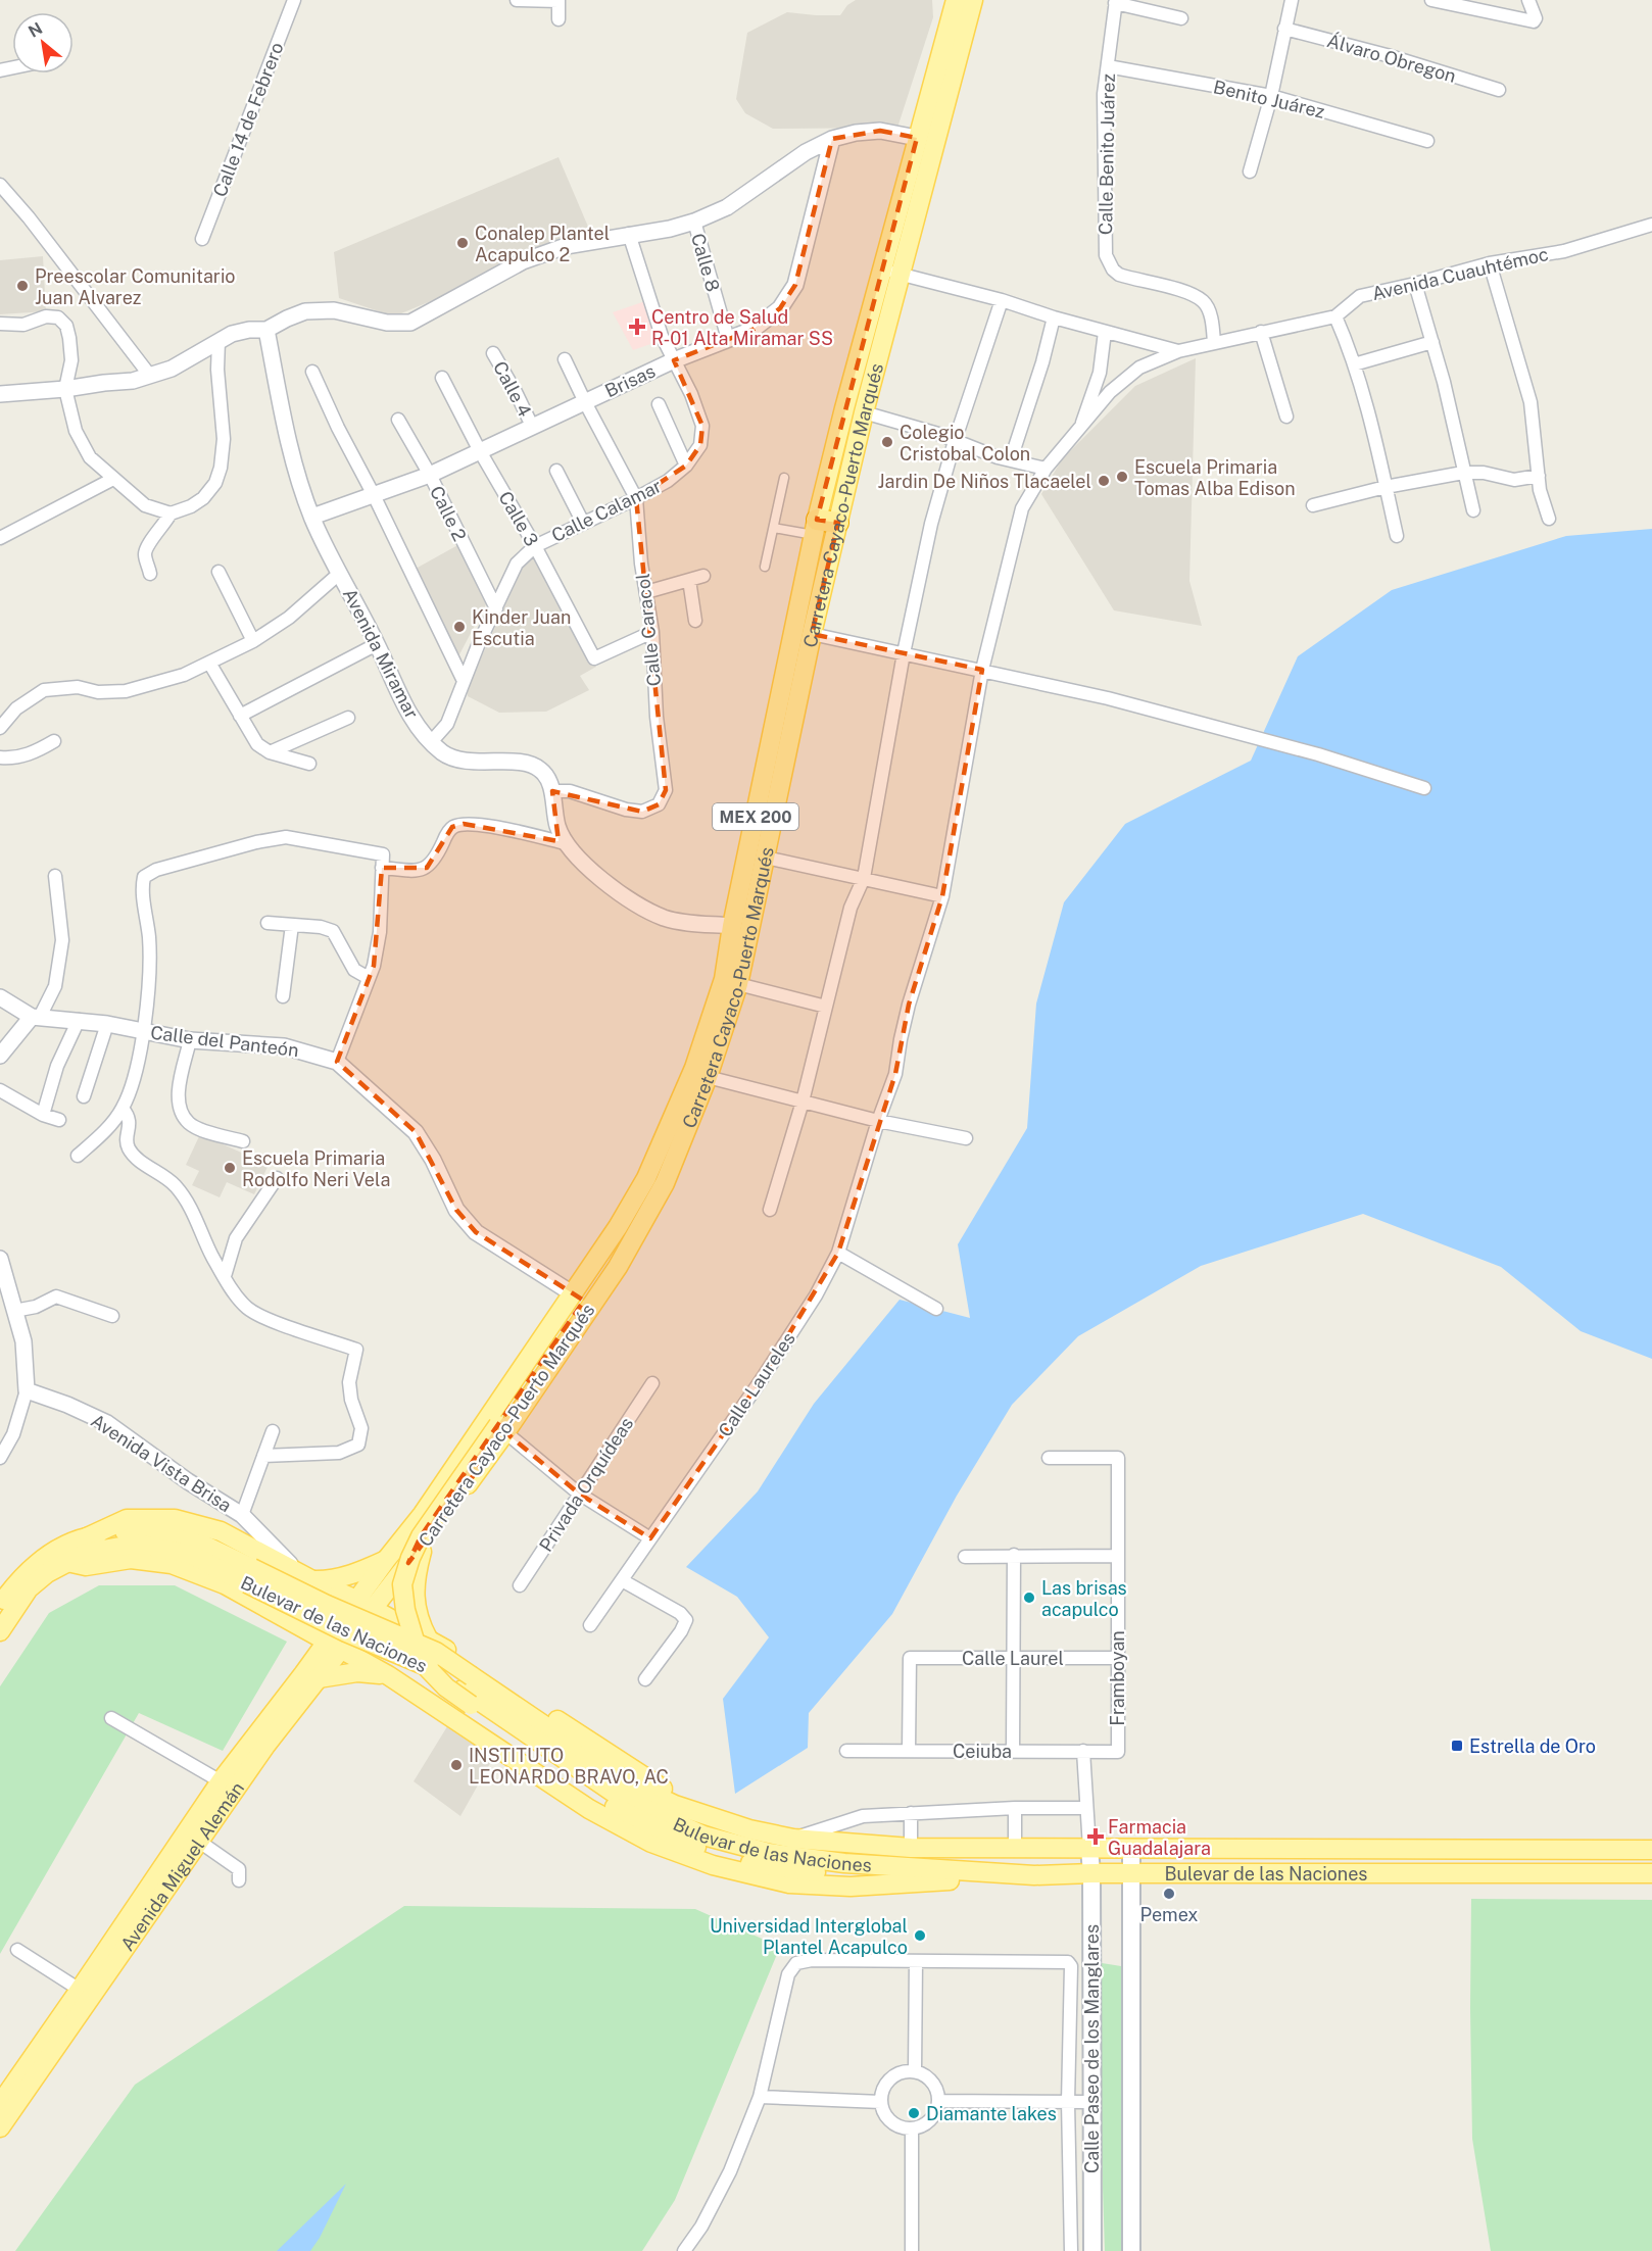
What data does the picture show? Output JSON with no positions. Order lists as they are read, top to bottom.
{
  "streets": {
    "main road": [
      "Carretera Cayaco-Puerto Marqués",
      "MEX 200",
      "Bulevar de las Naciones",
      "Avenida Miguel Alemán",
      "Calle Paseo de los Manglares"
    ],
    "street": [
      "Álvaro Obregon",
      "Benito Juárez",
      "Calle 14 de Febrero",
      "Calle Benito Juárez",
      "Calle 8",
      "Avenida Cuauhtémoc",
      "Brisas",
      "Calle 4",
      "Calle Calamar",
      "Calle 2",
      "Calle 3",
      "Calle Caracol",
      "Avenida Miramar",
      "Calle del Panteón",
      "Calle Laureles",
      "Avenida Vista Brisa",
      "Privada Orquídeas",
      "Calle Laurel",
      "Framboyan",
      "Ceiuba"
    ]
  },
  "crossings": [
    ["Benito Juárez", "Calle Benito Juárez"],
    ["Calle Benito Juárez", "Avenida Cuauhtémoc"],
    ["Calle 8", "Brisas"],
    ["Avenida Cuauhtémoc", "Carretera Cayaco-Puerto Marqués"],
    ["Avenida Cuauhtémoc", "Calle Laureles"],
    ["Brisas", "Calle 4"],
    ["Brisas", "Calle Calamar"],
    ["Brisas", "Calle 2"],
    ["Brisas", "Calle 3"],
    ["Brisas", "Calle Caracol"],
    ["Brisas", "Avenida Miramar"],
    ["Carretera Cayaco-Puerto Marqués", "Avenida Miramar"],
    ["Carretera Cayaco-Puerto Marqués", "Calle del Panteón"],
    ["Carretera Cayaco-Puerto Marqués", "Avenida Miguel Alemán"],
    ["Calle Calamar", "Calle 2"],
    ["Calle Calamar", "Calle 3"],
    ["Calle Calamar", "Calle Caracol"],
    ["Calle Calamar", "Avenida Miramar"],
    ["Calle 3", "Calle Caracol"],
    ["Calle Caracol", "Avenida Miramar"],
    ["Bulevar de las Naciones", "Calle Paseo de los Manglares"],
    ["Calle Laurel", "Framboyan"],
    ["Calle Laurel", "Ceiuba"],
    ["Framboyan", "Ceiuba"]
  ],
  "places": {
    "other": [
      "Conalep Plantel Acapulco 2",
      "Preescolar Comunitario Juan Alvarez",
      "Colegio Cristobal Colon",
      "Escuela Primaria Tomas Alba Edison",
      "Jardin De Niños Tlacaelel",
      "Kinder Juan Escutia",
      "Escuela Primaria Rodolfo Neri Vela",
      "Las brisas acapulco",
      "INSTITUTO LEONARDO BRAVO, AC",
      "Pemex",
      "Universidad Interglobal Plantel Acapulco",
      "Diamante lakes"
    ],
    "health": ["Centro de Salud R-01 Alta Miramar SS", "Farmacia Guadalajara"],
    "transit": ["Estrella de Oro"]
  },
  "north": "top left"
}
